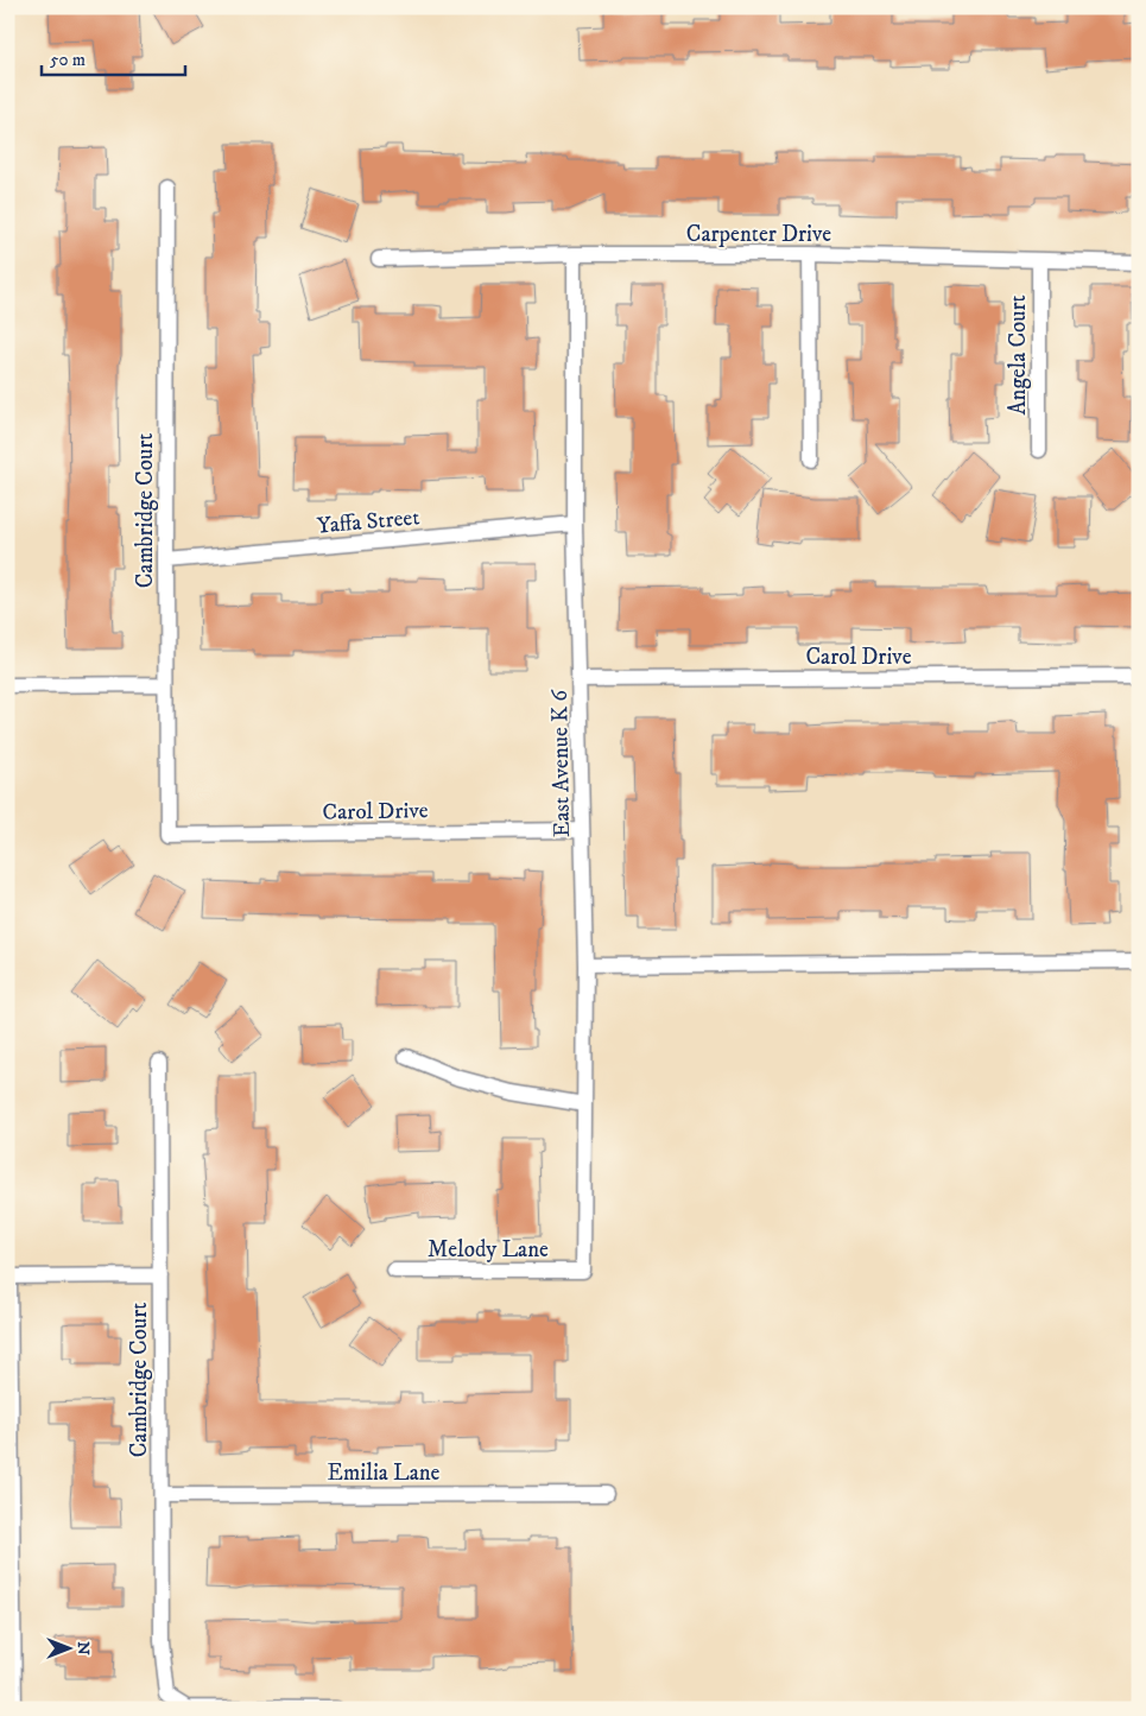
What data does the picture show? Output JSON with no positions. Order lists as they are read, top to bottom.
{
  "streets": {
    "street": [
      "Carpenter Drive",
      "Angela Court",
      "Cambridge Court",
      "Yaffa Street",
      "Carol Drive",
      "East Avenue K 6",
      "Melody Lane",
      "Emilia Lane"
    ]
  },
  "crossings": [
    ["Carpenter Drive", "Angela Court"],
    ["Carpenter Drive", "East Avenue K 6"],
    ["Cambridge Court", "Yaffa Street"],
    ["Cambridge Court", "Carol Drive"],
    ["Cambridge Court", "Emilia Lane"],
    ["Yaffa Street", "East Avenue K 6"],
    ["Carol Drive", "East Avenue K 6"],
    ["East Avenue K 6", "Melody Lane"]
  ],
  "scale_bar": "50 m",
  "north": "right"
}
